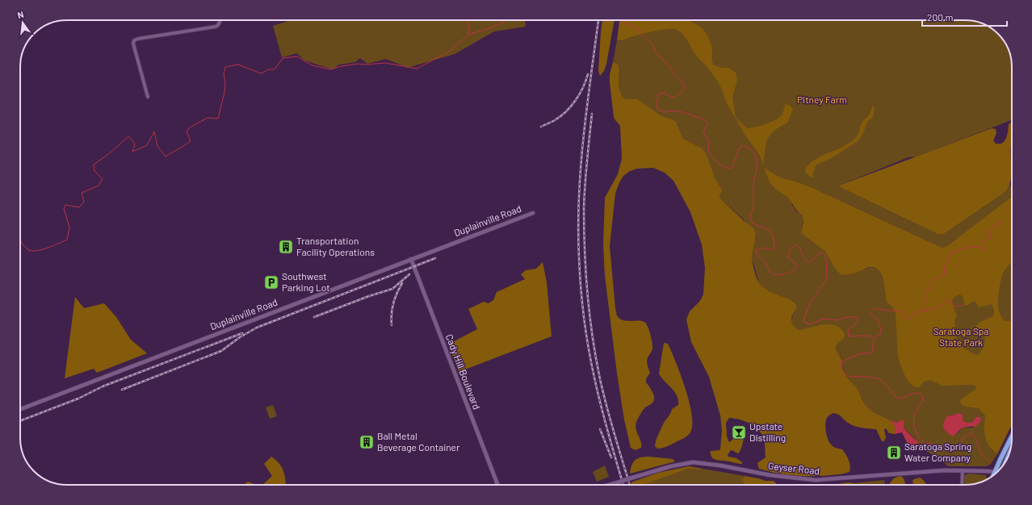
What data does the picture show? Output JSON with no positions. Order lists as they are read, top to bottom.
{
  "streets": {
    "street": ["Duplainville Road", "Cady Hill Boulevard", "Geyser Road"]
  },
  "crossings": [
    ["Duplainville Road", "Cady Hill Boulevard"]
  ],
  "parks": ["Pitney Farm", "Saratoga Spa State Park"],
  "places": {
    "building": ["Transportation Facility Operations", "Ball Metal Beverage Container", "Saratoga Spring Water Company"],
    "parking": ["Southwest Parking Lot"],
    "bar": ["Upstate Distilling"]
  },
  "scale_bar": "200 m",
  "north": "top"
}
